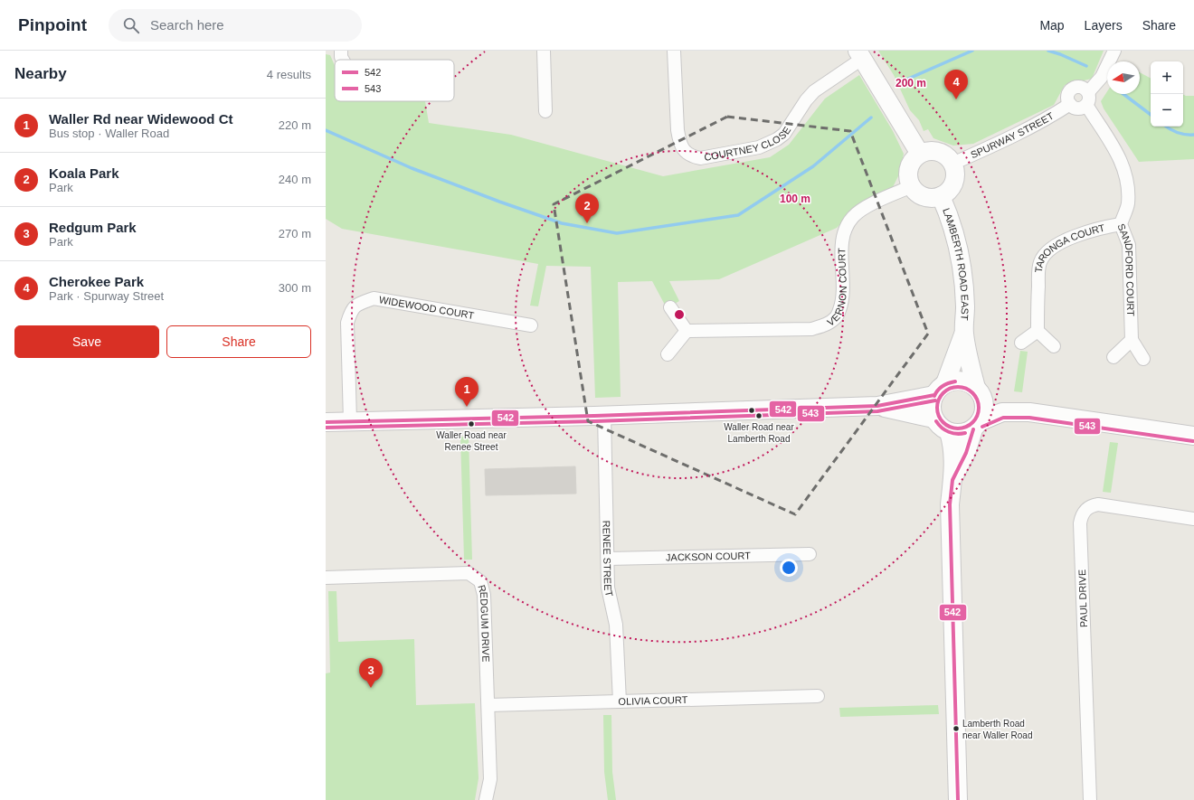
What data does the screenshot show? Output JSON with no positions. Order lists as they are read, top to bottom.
{
  "streets": {
    "street": [
      "SPURWAY STREET",
      "COURTNEY CLOSE",
      "TARONGA COURT",
      "LAMBERTH ROAD EAST",
      "SANDFORD COURT",
      "VERNON COURT",
      "WIDEWOOD COURT",
      "JACKSON COURT",
      "RENEE STREET",
      "PAUL DRIVE",
      "REDGUM DRIVE",
      "OLIVIA COURT"
    ]
  },
  "crossings": [
    ["SPURWAY STREET", "LAMBERTH ROAD EAST"],
    ["SPURWAY STREET", "SANDFORD COURT"],
    ["SPURWAY STREET", "VERNON COURT"],
    ["TARONGA COURT", "SANDFORD COURT"],
    ["LAMBERTH ROAD EAST", "VERNON COURT"],
    ["JACKSON COURT", "RENEE STREET"],
    ["RENEE STREET", "OLIVIA COURT"],
    ["REDGUM DRIVE", "OLIVIA COURT"]
  ],
  "places": ["Waller Road near Lamberth Road", "Waller Road near Renee Street", "Lamberth Road near Waller Road"],
  "lines": ["transit line 542", "transit line 543"],
  "legend": ["542", "543"],
  "north": "left",
  "page": {
    "header": "Pinpoint",
    "search": "Search here",
    "nav": ["Map", "Layers", "Share"],
    "heading": ["Nearby", "4 results"],
    "map_buttons": ["+", "−"],
    "pins": [
      "4",
      "2",
      "1",
      "3"
    ],
    "list": [
      {
        "mark": "1",
        "name": "Waller Rd near Widewood Ct",
        "note": "Bus stop · Waller Road",
        "value": "220 m"
      },
      {
        "mark": "2",
        "name": "Koala Park",
        "note": "Park",
        "value": "240 m"
      },
      {
        "mark": "3",
        "name": "Redgum Park",
        "note": "Park",
        "value": "270 m"
      },
      {
        "mark": "4",
        "name": "Cherokee Park",
        "note": "Park · Spurway Street",
        "value": "300 m"
      }
    ],
    "buttons": ["Save", "Share"]
  },
  "rings": ["200 m", "100 m"]
}
